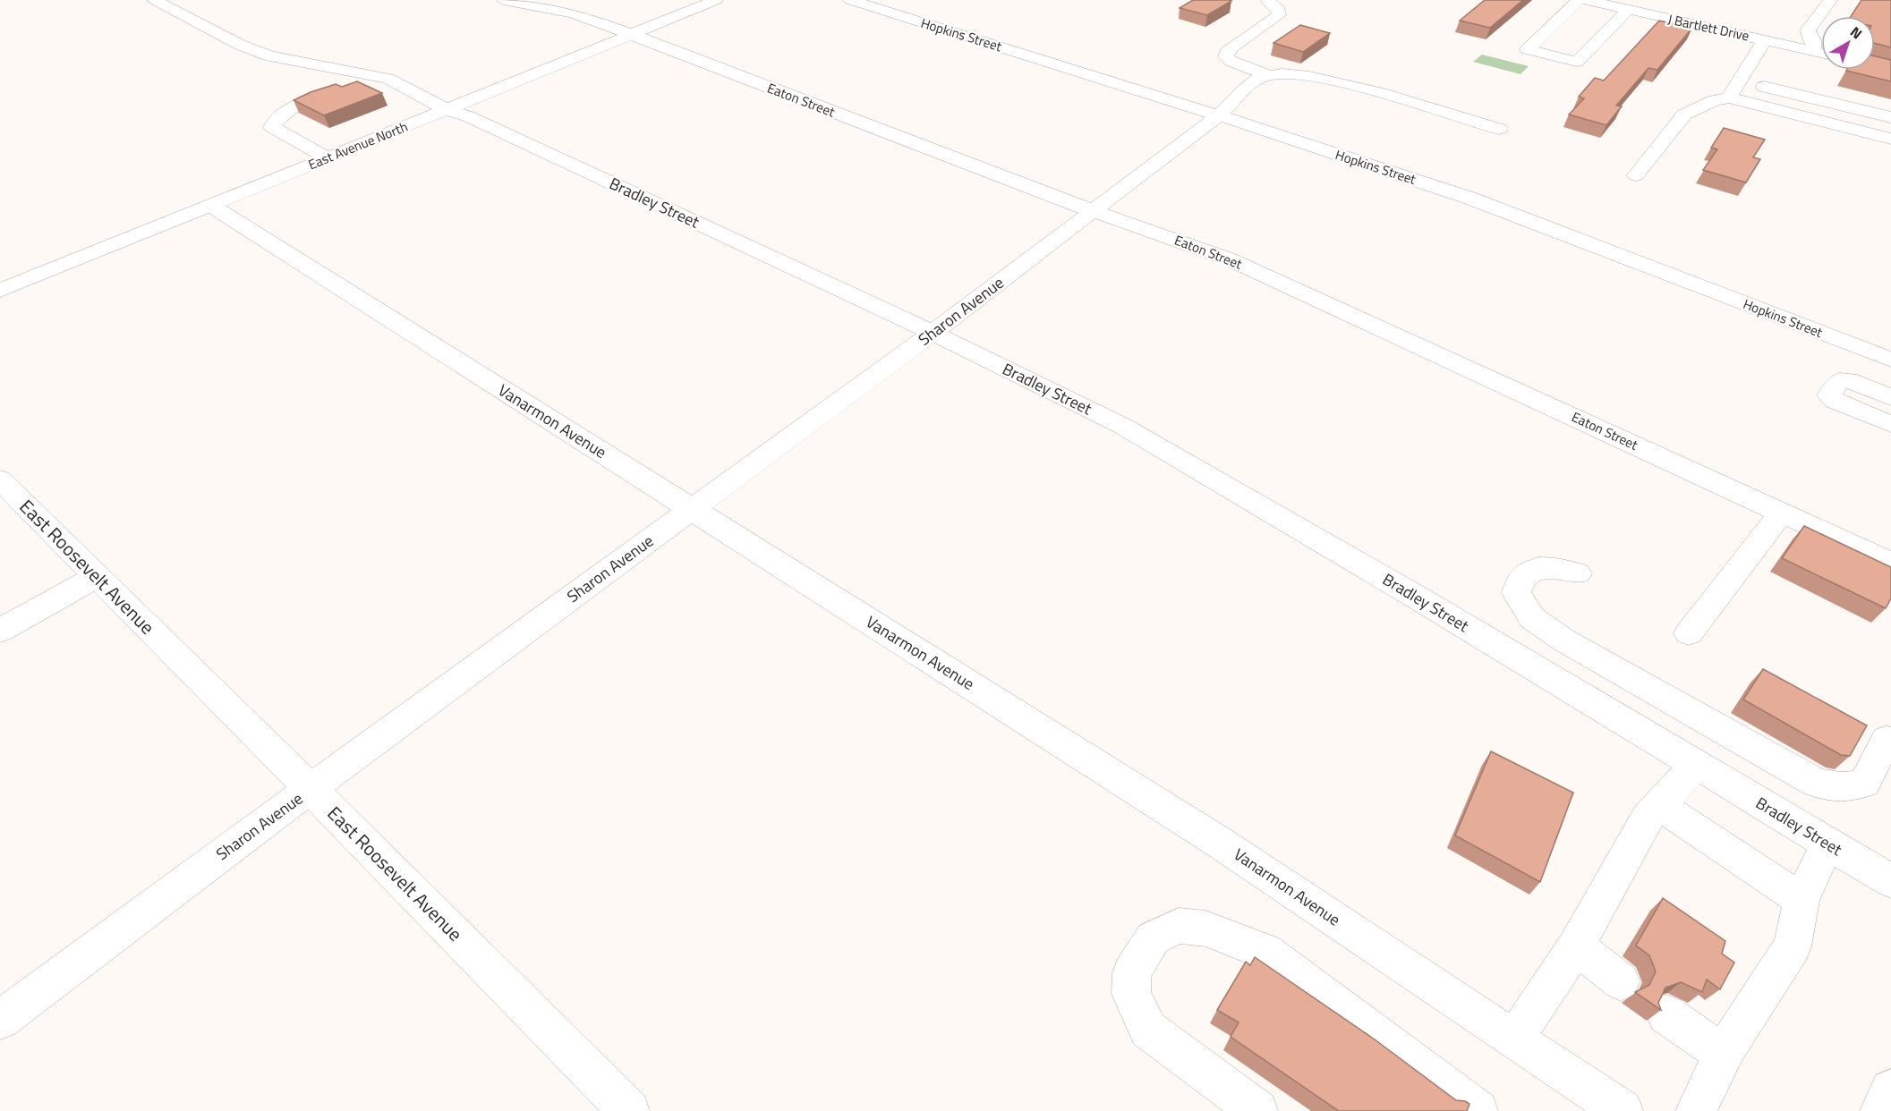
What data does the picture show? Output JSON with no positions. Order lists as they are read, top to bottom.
{
  "streets": {
    "street": [
      "J Bartlett Drive",
      "Hopkins Street",
      "Eaton Street",
      "East Avenue North",
      "Bradley Street",
      "Sharon Avenue",
      "Vanarmon Avenue",
      "East Roosevelt Avenue"
    ]
  },
  "crossings": [
    ["Hopkins Street", "Sharon Avenue"],
    ["Eaton Street", "East Avenue North"],
    ["Eaton Street", "Sharon Avenue"],
    ["East Avenue North", "Bradley Street"],
    ["East Avenue North", "Vanarmon Avenue"],
    ["Bradley Street", "Sharon Avenue"],
    ["Sharon Avenue", "Vanarmon Avenue"],
    ["Sharon Avenue", "East Roosevelt Avenue"]
  ],
  "north": "top right"
}
